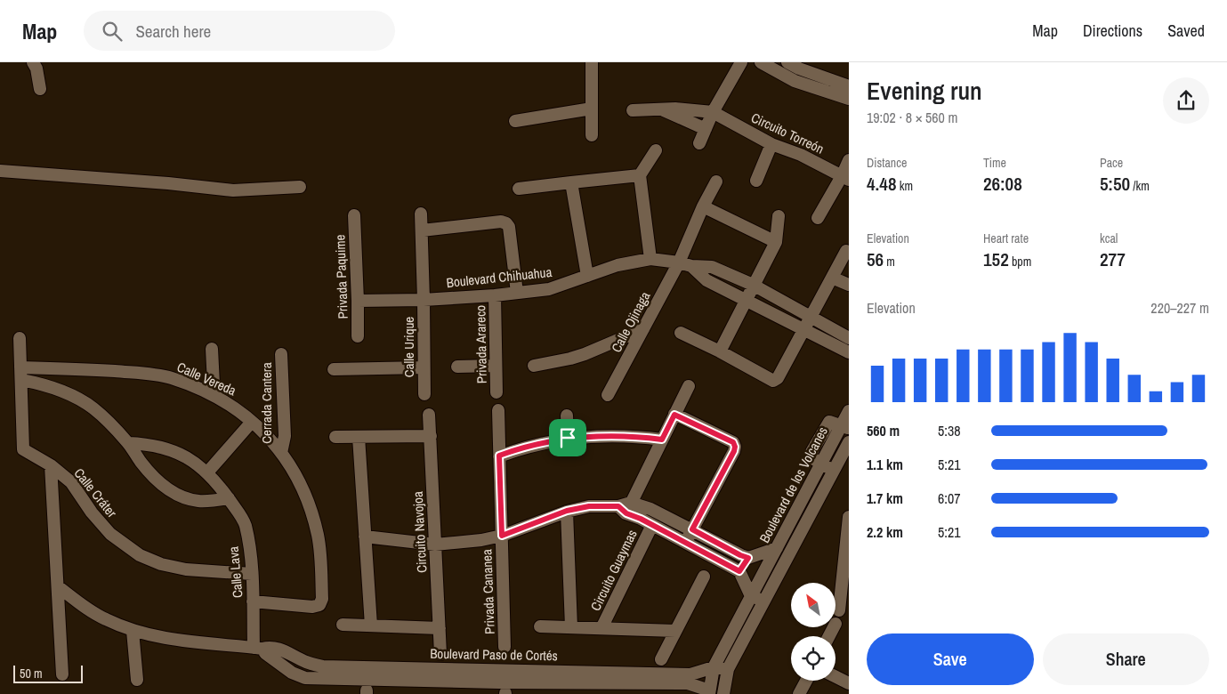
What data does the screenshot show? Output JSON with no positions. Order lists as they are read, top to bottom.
{
  "streets": {
    "street": [
      "Circuito Torreón",
      "Privada Paquime",
      "Boulevard Chihuahua",
      "Calle Ojinaga",
      "Privada Arareco",
      "Calle Urique",
      "Calle Vereda",
      "Cerrada Cantera",
      "Boulevard de los Volcanes",
      "Calle Cráter",
      "Circuito Navojoa",
      "Circuito Guaymas",
      "Calle Lava",
      "Privada Cananea",
      "Boulevard Paso de Cortés"
    ]
  },
  "crossings": [
    ["Privada Paquime", "Boulevard Chihuahua"],
    ["Boulevard Chihuahua", "Calle Ojinaga"],
    ["Boulevard Chihuahua", "Privada Arareco"],
    ["Boulevard Chihuahua", "Calle Urique"],
    ["Calle Vereda", "Cerrada Cantera"],
    ["Calle Vereda", "Calle Cráter"],
    ["Calle Vereda", "Calle Lava"],
    ["Boulevard de los Volcanes", "Boulevard Paso de Cortés"],
    ["Calle Cráter", "Calle Lava"],
    ["Calle Lava", "Boulevard Paso de Cortés"]
  ],
  "scale_bar": "50 m",
  "north": "top left",
  "page": {
    "header": "Map",
    "search": "Search here",
    "nav": ["Map", "Directions", "Saved"],
    "heading": ["Evening run", "19:02 · 8 × 560 m"],
    "stats": [
      ["Distance", "4.48 km"],
      ["Time", "26:08"],
      ["Pace", "5:50 /km"],
      ["Elevation", "56 m"],
      ["Heart rate", "152 bpm"],
      ["kcal", "277"]
    ],
    "chart": ["Elevation", "220–227 m"],
    "list": [
      {
        "name": "560 m",
        "note": "5:38"
      },
      {
        "name": "1.1 km",
        "note": "5:21"
      },
      {
        "name": "1.7 km",
        "note": "6:07"
      },
      {
        "name": "2.2 km",
        "note": "5:21"
      }
    ],
    "buttons": ["Save", "Share"],
    "scale": "50 m"
  }
}
